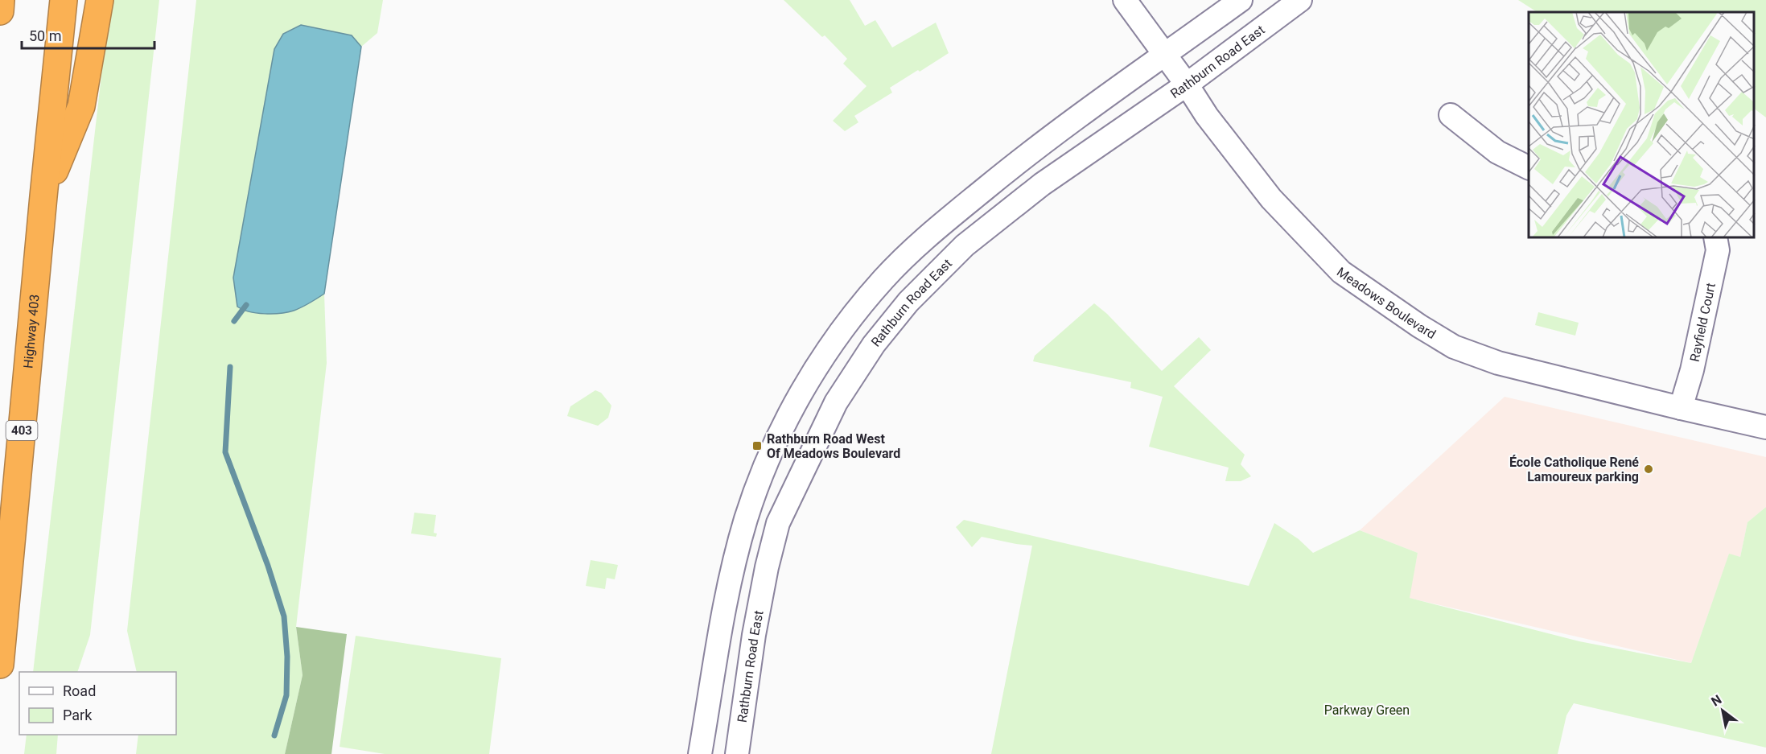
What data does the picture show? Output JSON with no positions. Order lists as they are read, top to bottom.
{
  "streets": {
    "highway": ["Highway 403", "403"],
    "street": ["Rathburn Road East", "Meadows Boulevard", "Rayfield Court"]
  },
  "crossings": [
    ["Rathburn Road East", "Meadows Boulevard"],
    ["Meadows Boulevard", "Rayfield Court"]
  ],
  "parks": ["Parkway Green"],
  "places": {
    "transit": ["Rathburn Road West Of Meadows Boulevard"],
    "other": ["École Catholique René Lamoureux parking"]
  },
  "legend": ["Road", "Park"],
  "scale_bar": "50 m",
  "north": "top left"
}
